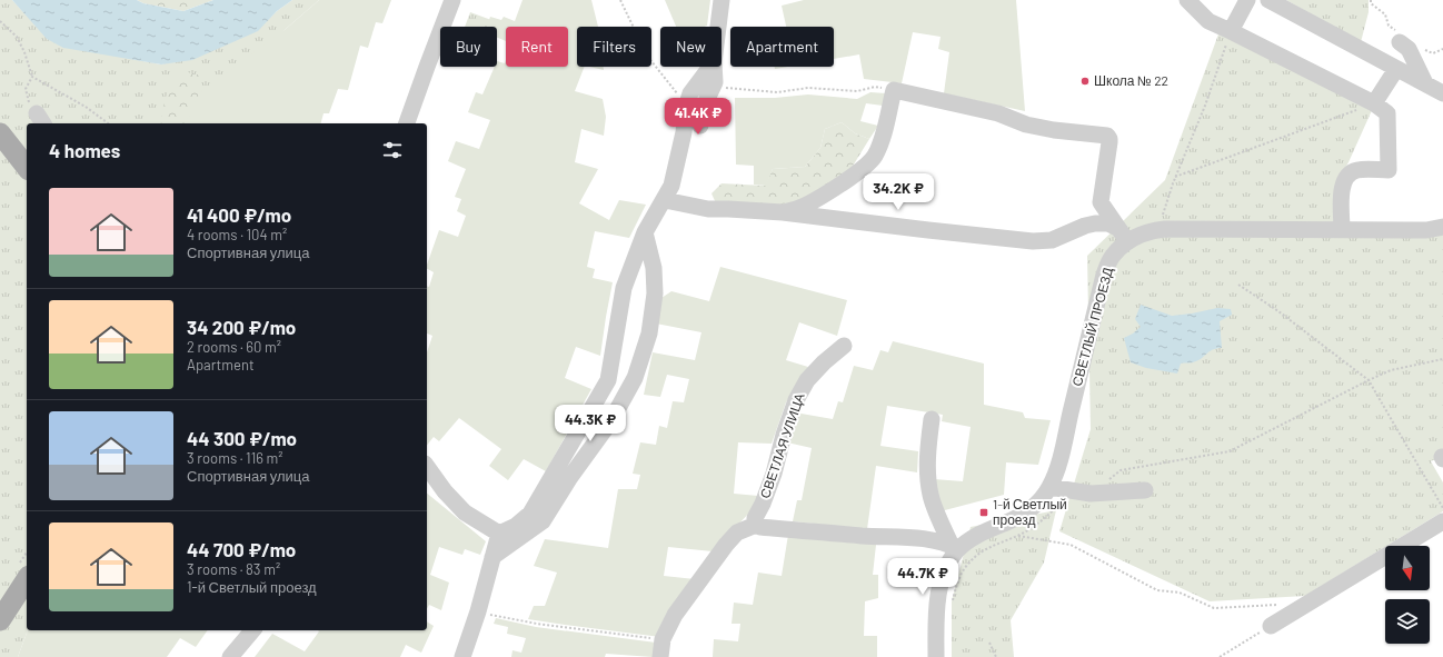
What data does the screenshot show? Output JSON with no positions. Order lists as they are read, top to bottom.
{
  "streets": {
    "street": ["СВЕТЛЫЙ ПРОЕЗД", "СВЕТЛАЯ УЛИЦА"]
  },
  "places": {
    "other": ["Школа № 22"],
    "transit": ["1-й Светлый проезд"]
  },
  "north": "bottom",
  "page": {
    "chip": [
      "Buy",
      "Rent",
      "Filters",
      "New",
      "Apartment"
    ],
    "price": [
      "41.4K ₽",
      "34.2K ₽",
      "44.3K ₽",
      "44.7K ₽"
    ],
    "heading": "4 homes",
    "list": [
      {
        "name": "41 400 ₽/mo",
        "note": "4 rooms · 104 m² · Спортивная улица"
      },
      {
        "name": "34 200 ₽/mo",
        "note": "2 rooms · 60 m² · Apartment"
      },
      {
        "name": "44 300 ₽/mo",
        "note": "3 rooms · 116 m² · Спортивная улица"
      },
      {
        "name": "44 700 ₽/mo",
        "note": "3 rooms · 83 m² · 1-й Светлый проезд"
      }
    ]
  }
}
